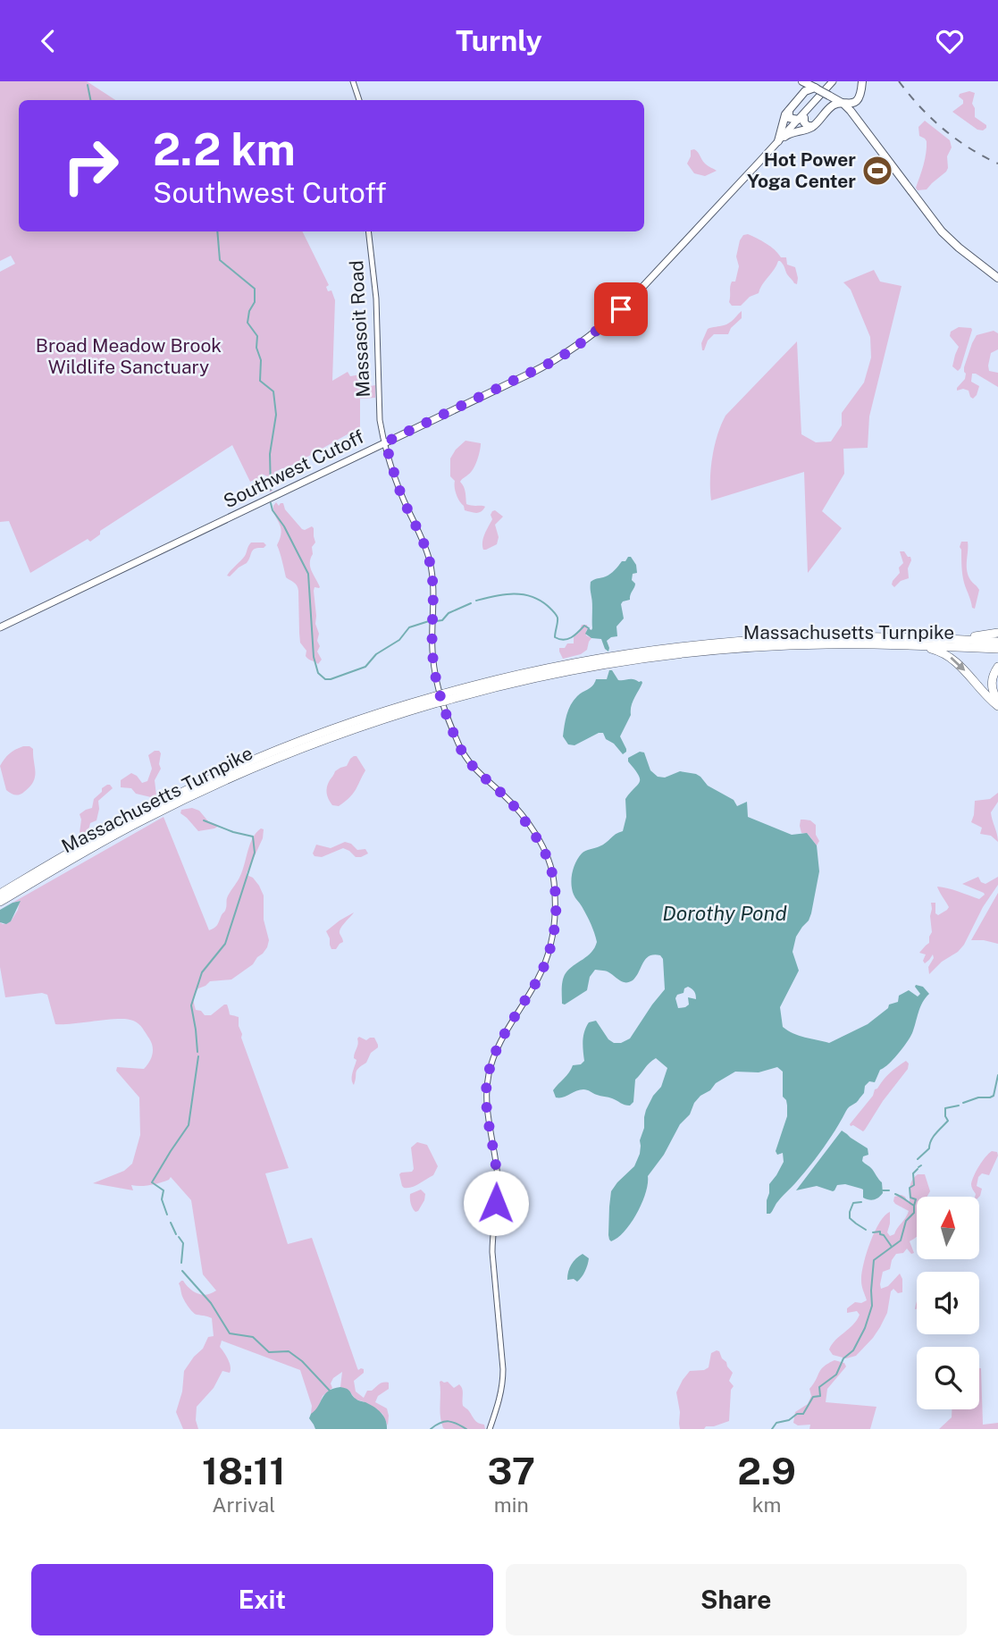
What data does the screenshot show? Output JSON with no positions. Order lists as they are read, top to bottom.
{
  "streets": {
    "highway": ["Massachusetts Turnpike"],
    "main road": ["Massasoit Road", "Southwest Cutoff"]
  },
  "crossings": [
    ["Massasoit Road", "Southwest Cutoff"]
  ],
  "water": ["Dorothy Pond"],
  "parks": ["Broad Meadow Brook Wildlife Sanctuary"],
  "places": {
    "sports": ["Hot Power Yoga Center"]
  },
  "north": "top",
  "page": {
    "header": "Turnly",
    "turn": ["2.2 km", "Southwest Cutoff"],
    "eta": [
      "18:11",
      "Arrival",
      "37",
      "min",
      "2.9",
      "km"
    ],
    "buttons": ["Exit", "Share"]
  }
}
